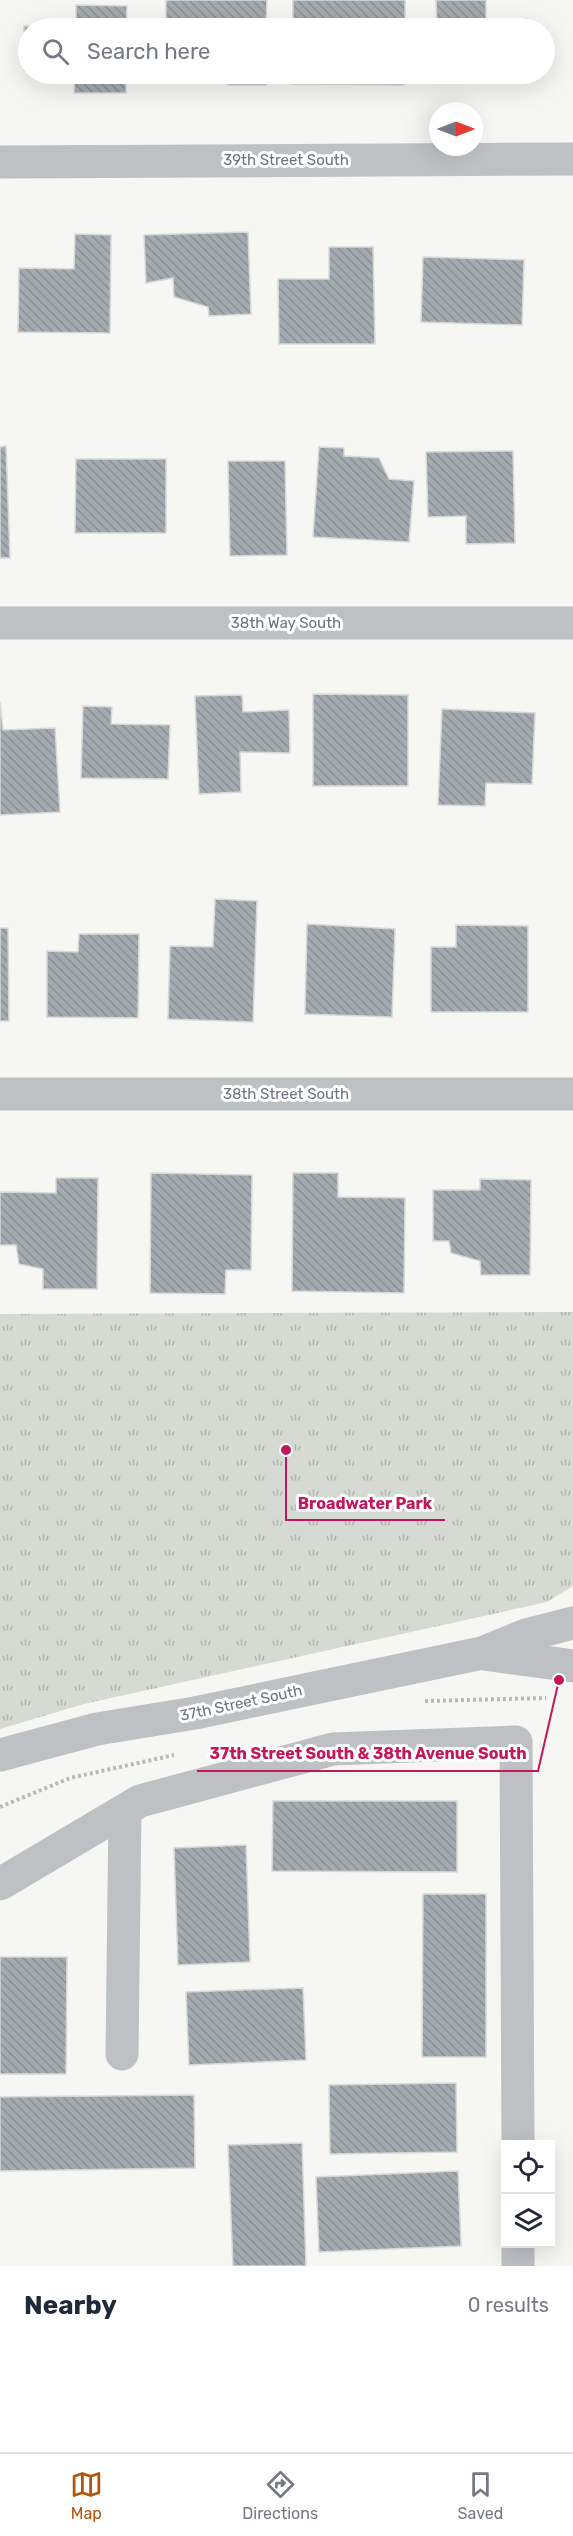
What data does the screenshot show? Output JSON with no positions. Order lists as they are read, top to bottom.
{
  "streets": {
    "street": [
      "39th Street South",
      "38th Way South",
      "38th Street South",
      "37th Street South"
    ]
  },
  "places": ["Broadwater Park", "37th Street South & 38th Avenue South"],
  "north": "right",
  "page": {
    "search": "Search here",
    "heading": ["Nearby", "0 results"],
    "nav": ["Map", "Directions", "Saved"]
  }
}
